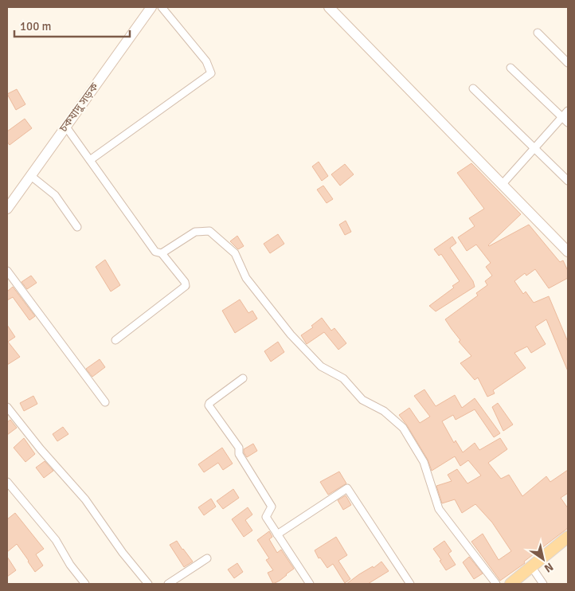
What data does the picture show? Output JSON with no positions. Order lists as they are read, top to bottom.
{
  "streets": {
    "street": ["চকযাদু সড়ক"]
  },
  "scale_bar": "100 m",
  "north": "bottom right"
}
